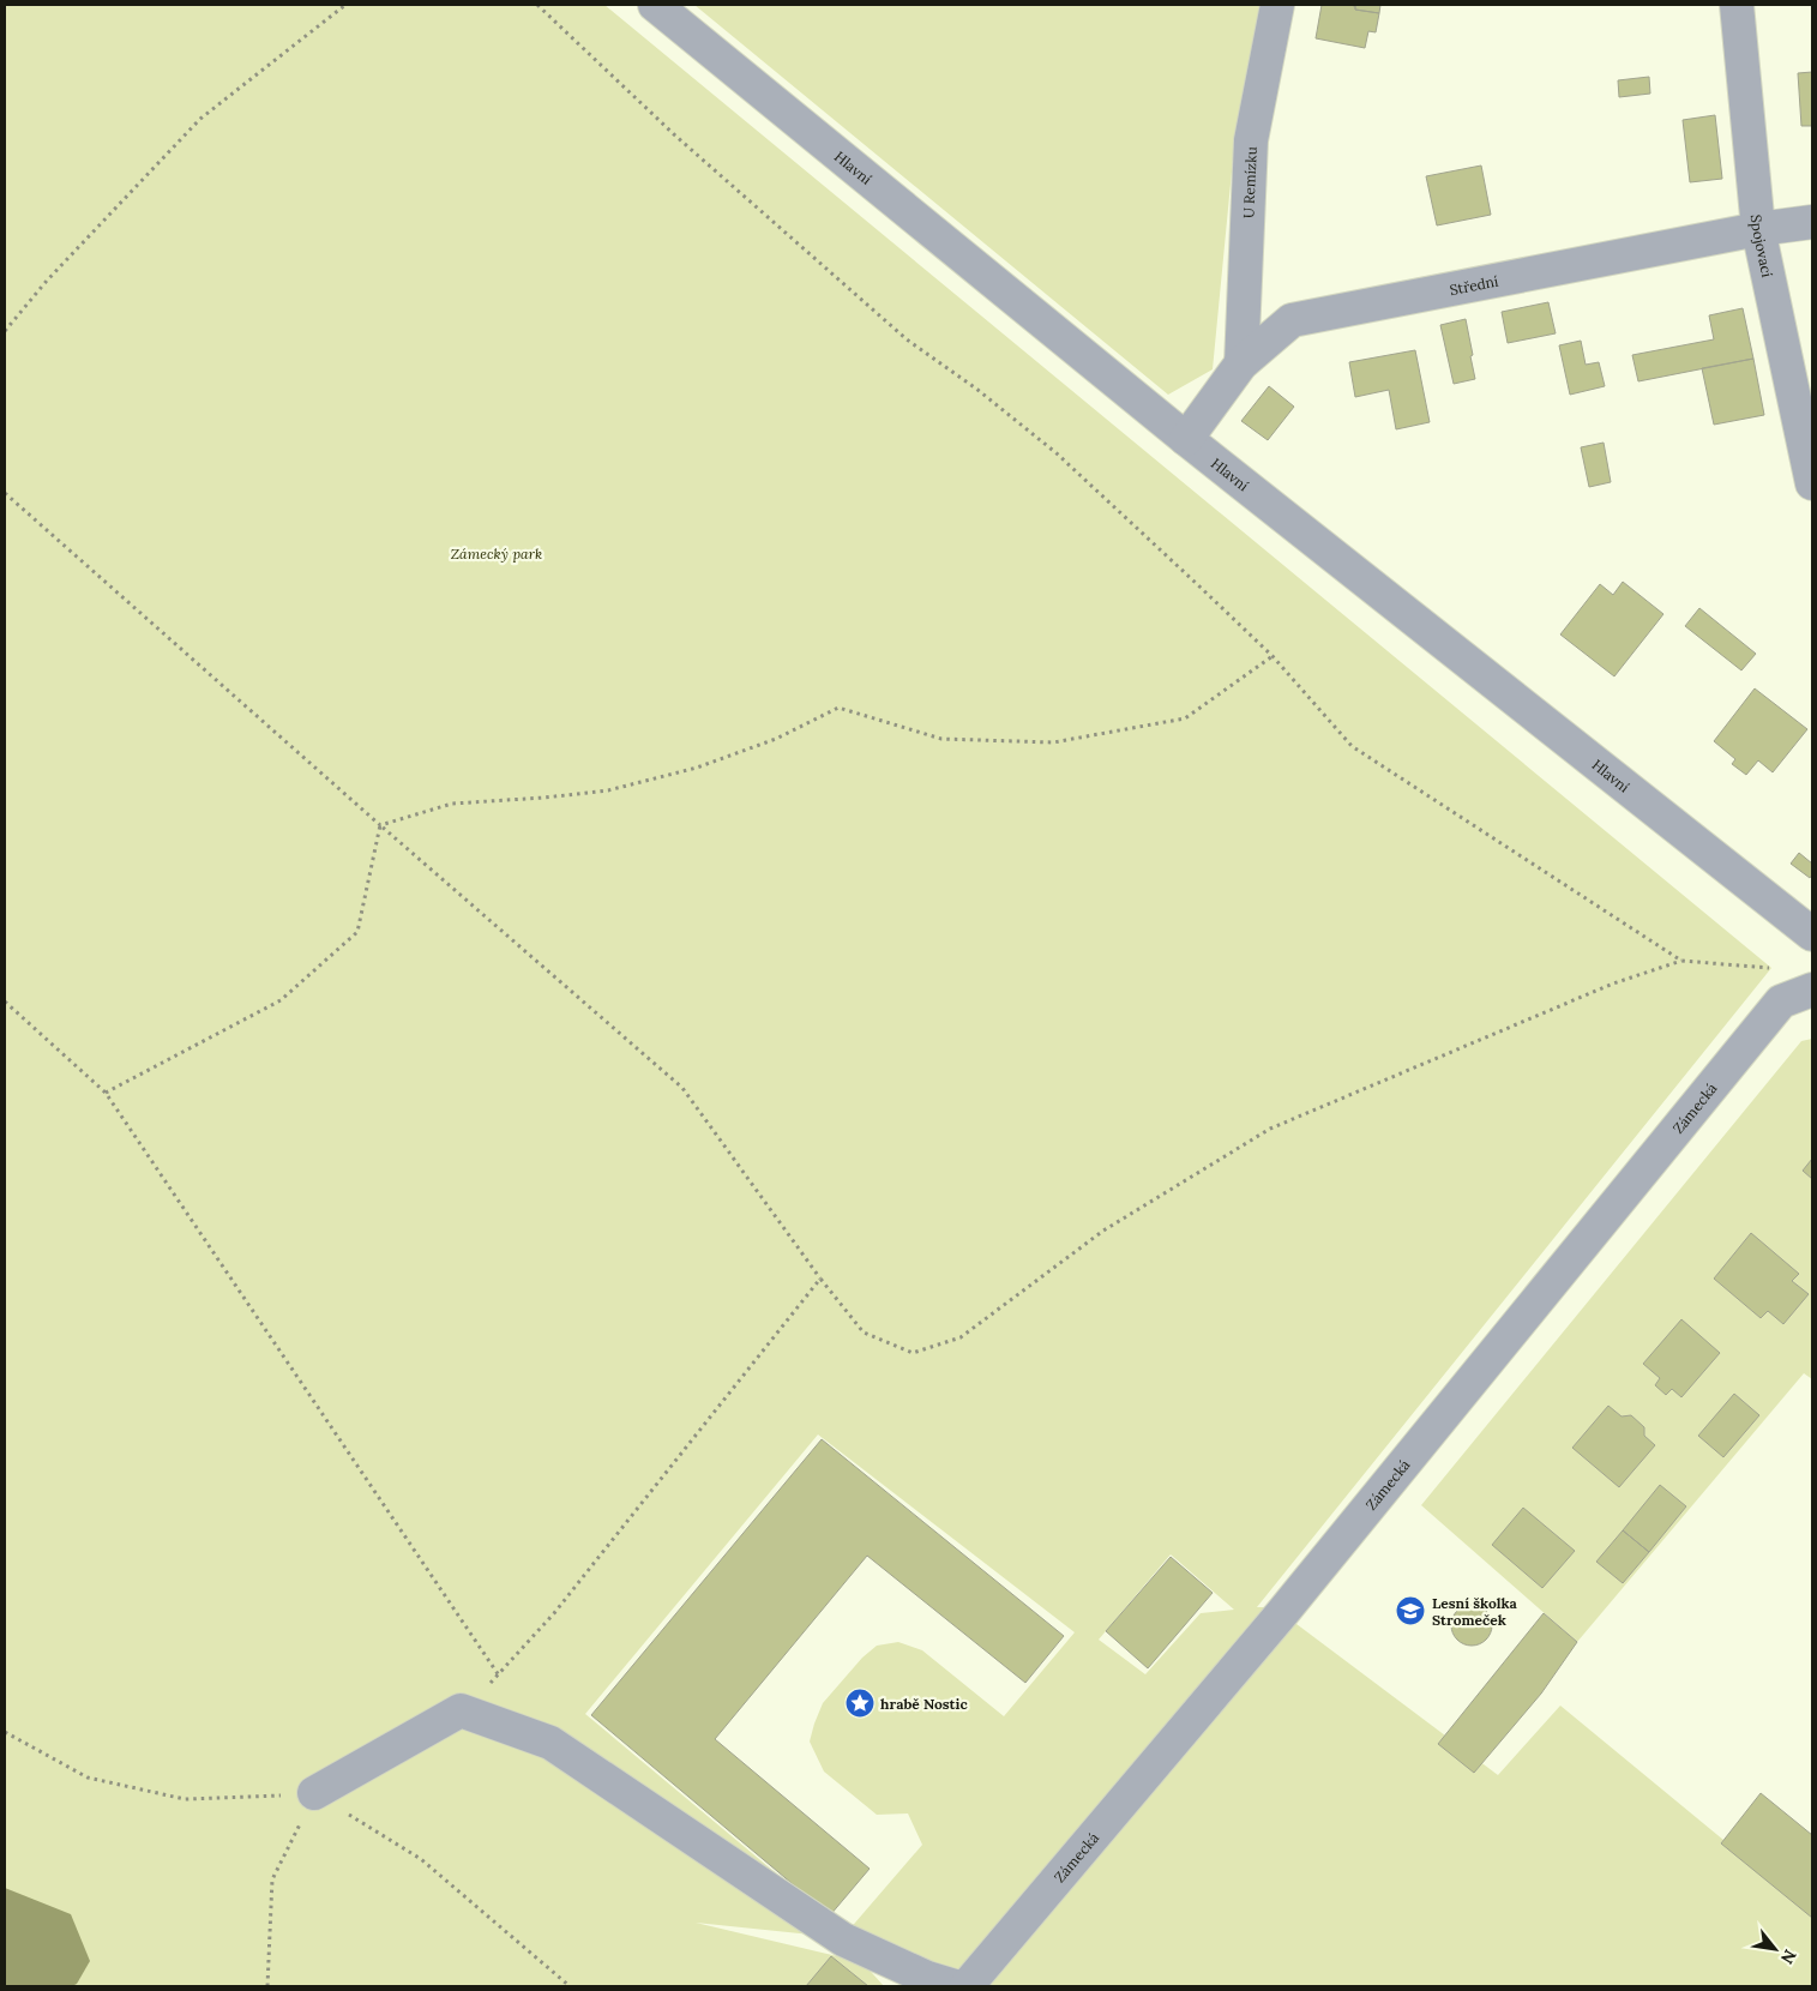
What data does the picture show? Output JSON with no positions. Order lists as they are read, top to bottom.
{
  "streets": {
    "street": [
      "Hlavní",
      "U Remízku",
      "Spojovací",
      "Střední",
      "Zámecká"
    ]
  },
  "crossings": [
    ["Hlavní", "Střední"],
    ["U Remízku", "Střední"],
    ["Spojovací", "Střední"]
  ],
  "parks": ["Zámecký park"],
  "places": {
    "school or university": ["Lesní školka Stromeček"],
    "place": ["hrabě Nostic"]
  },
  "north": "bottom right"
}
